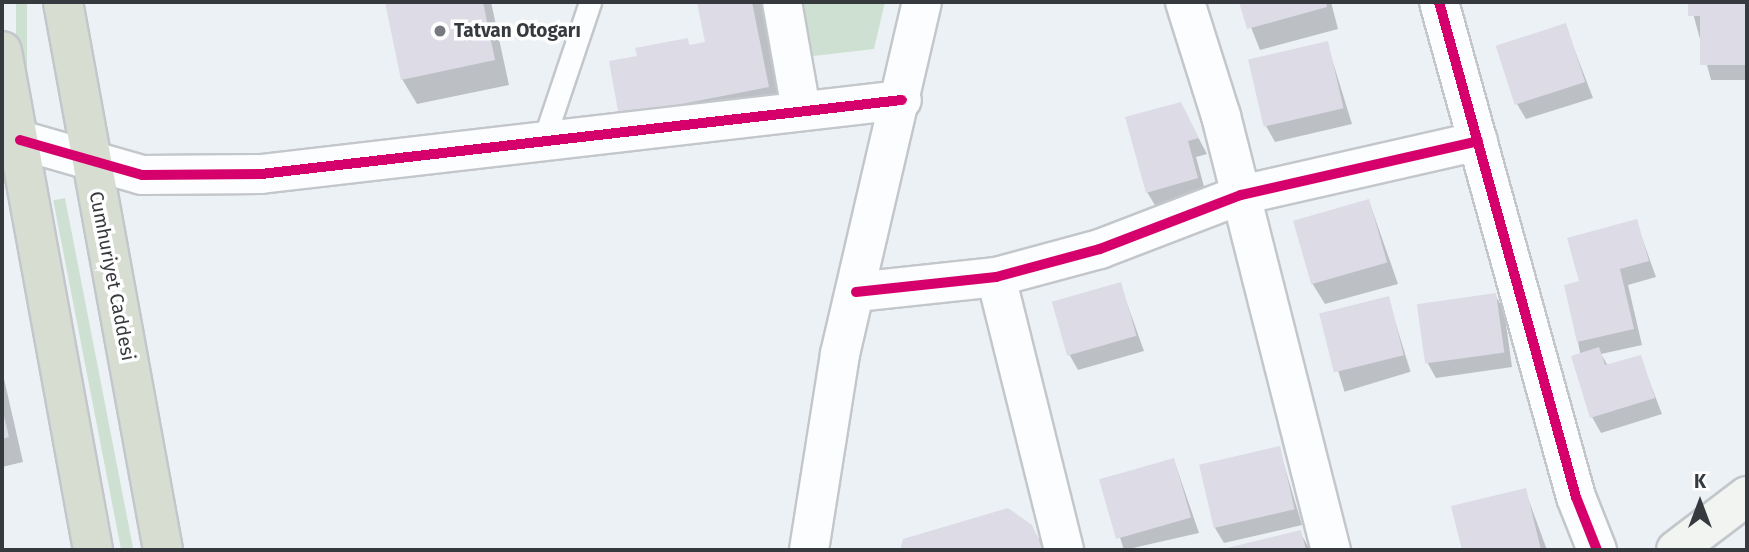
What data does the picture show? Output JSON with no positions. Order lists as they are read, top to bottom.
{
  "streets": {
    "highway": ["Cumhuriyet Caddesi"]
  },
  "places": ["Tatvan Otogarı"],
  "north": "top"
}
